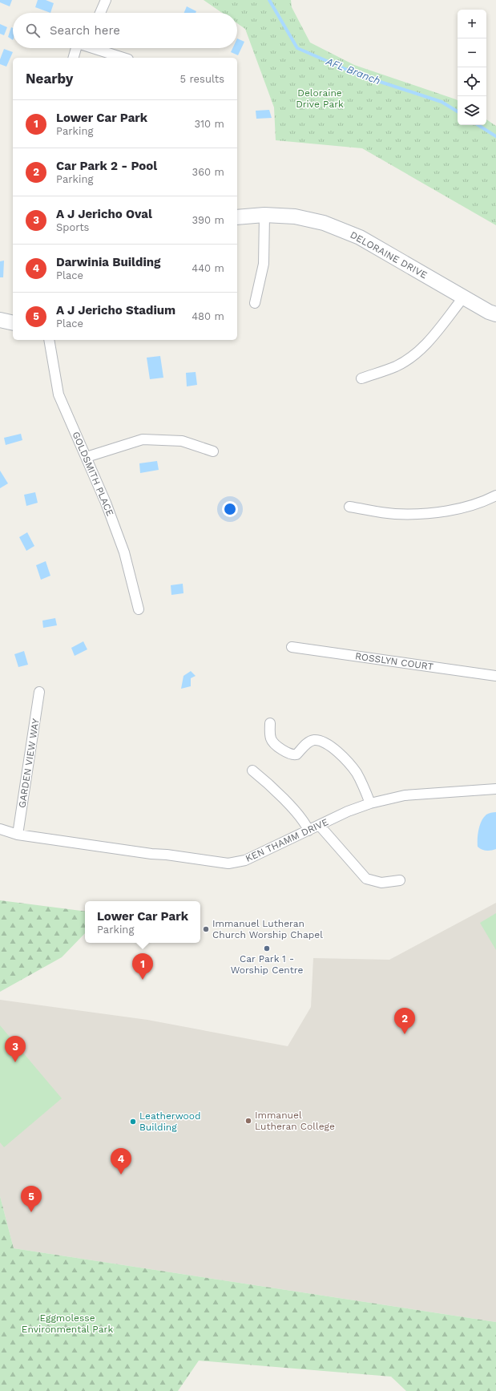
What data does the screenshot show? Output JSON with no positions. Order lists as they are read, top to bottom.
{
  "streets": {
    "street": [
      "DELORAINE DRIVE",
      "GOLDSMITH PLACE",
      "ROSSLYN COURT",
      "GARDEN VIEW WAY",
      "KEN THAMM DRIVE"
    ]
  },
  "crossings": [
    ["GARDEN VIEW WAY", "KEN THAMM DRIVE"]
  ],
  "water": ["AFL Branch"],
  "parks": ["Deloraine Drive Park", "Eggmolesse Environmental Park"],
  "places": [
    "Immanuel Lutheran Church Worship Chapel",
    "Car Park 1 - Worship Centre",
    "Immanuel Lutheran College",
    "Leatherwood Building"
  ],
  "page": {
    "map_buttons": ["+", "−"],
    "search": "Search here",
    "heading": ["Nearby", "5 results"],
    "list": [
      {
        "mark": "1",
        "name": "Lower Car Park",
        "note": "Parking",
        "value": "310 m"
      },
      {
        "mark": "2",
        "name": "Car Park 2 - Pool",
        "note": "Parking",
        "value": "360 m"
      },
      {
        "mark": "3",
        "name": "A J Jericho Oval",
        "note": "Sports",
        "value": "390 m"
      },
      {
        "mark": "4",
        "name": "Darwinia Building",
        "note": "Place",
        "value": "440 m"
      },
      {
        "mark": "5",
        "name": "A J Jericho Stadium",
        "note": "Place",
        "value": "480 m"
      }
    ],
    "popup": ["Lower Car Park", "Parking"],
    "pins": [
      "1",
      "2",
      "3",
      "4",
      "5"
    ]
  }
}
